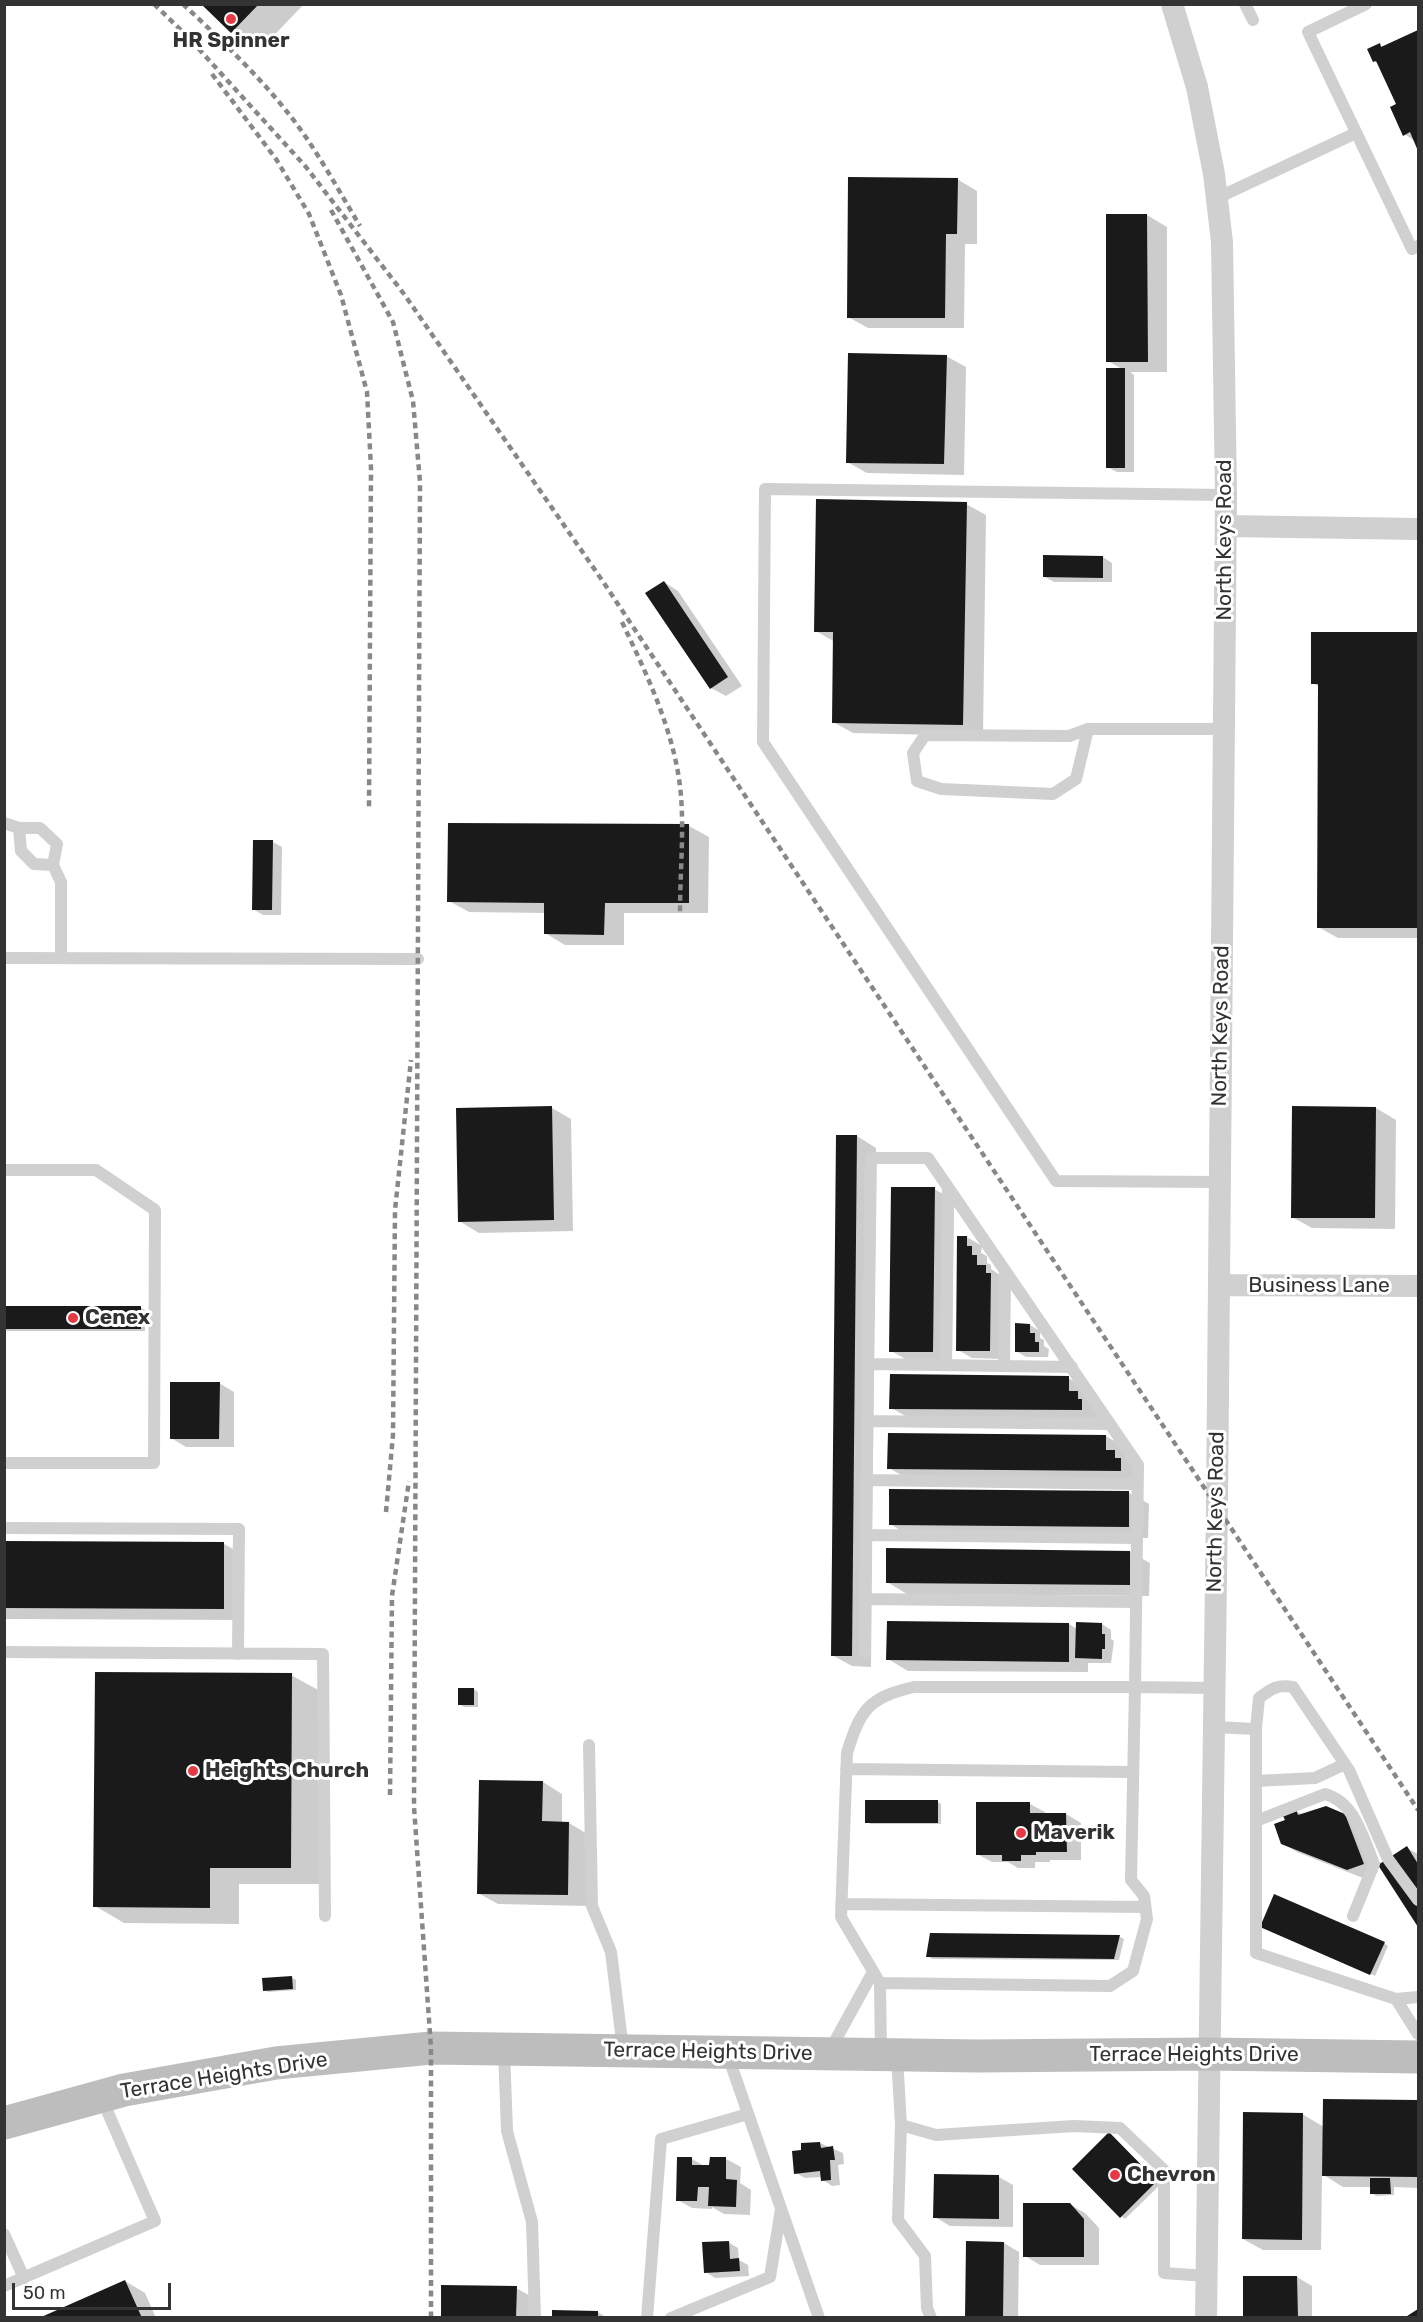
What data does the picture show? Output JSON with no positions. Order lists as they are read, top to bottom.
{
  "streets": {
    "main road": ["Terrace Heights Drive"],
    "street": ["North Keys Road", "Business Lane"]
  },
  "crossings": [
    ["North Keys Road", "Business Lane"],
    ["North Keys Road", "Terrace Heights Drive"]
  ],
  "places": [
    "HR Spinner",
    "Cenex",
    "Heights Church",
    "Maverik",
    "Chevron"
  ],
  "scale_bar": "50 m"
}
